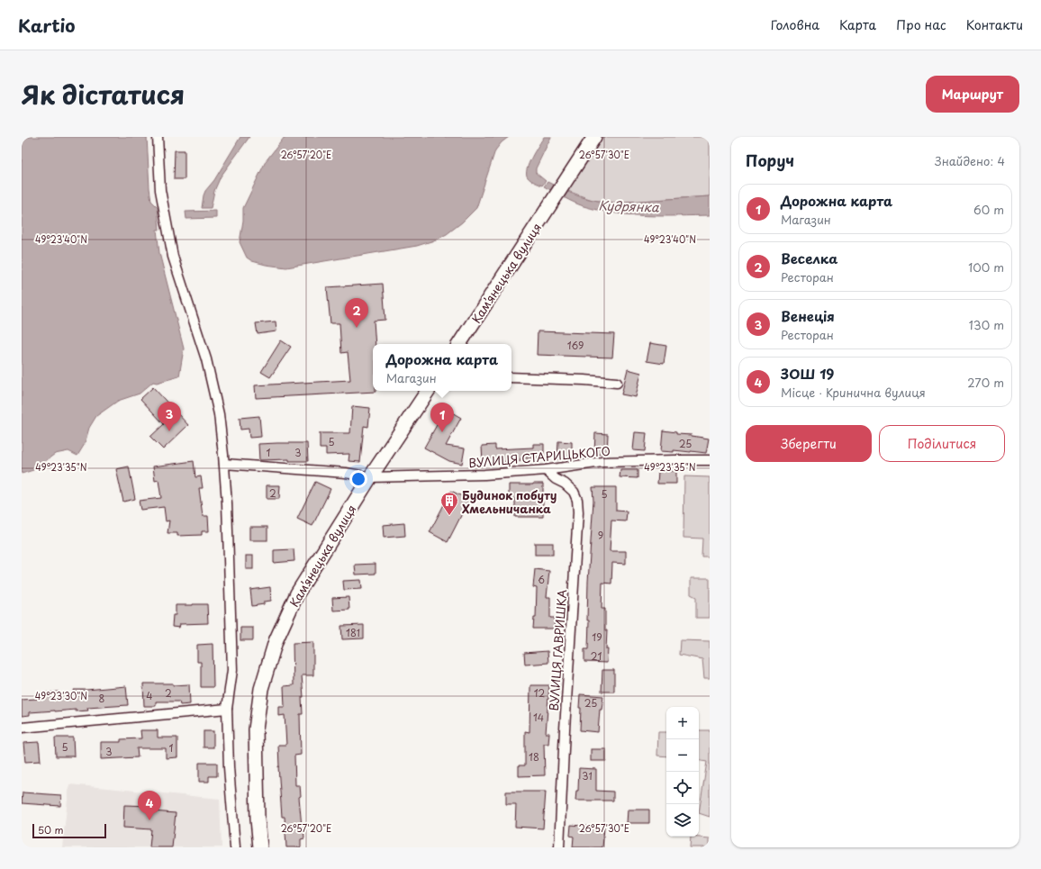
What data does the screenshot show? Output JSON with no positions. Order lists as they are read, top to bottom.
{
  "streets": {
    "main road": ["Камʼянецька вулиця"],
    "street": ["ВУЛИЦЯ СТАРИЦЬКОГО", "ВУЛИЦЯ ГАВРИШКА"]
  },
  "crossings": [
    ["Камʼянецька вулиця", "ВУЛИЦЯ СТАРИЦЬКОГО"],
    ["ВУЛИЦЯ СТАРИЦЬКОГО", "ВУЛИЦЯ ГАВРИШКА"]
  ],
  "water": ["Кудрянка"],
  "places": {
    "building": ["Будинок побуту Хмельничанка"]
  },
  "house_numbers": [
    "169",
    "5",
    "25",
    "1",
    "3",
    "2",
    "5",
    "9",
    "6",
    "181",
    "19",
    "21",
    "2",
    "12",
    "4",
    "8",
    "25",
    "14",
    "5",
    "1",
    "3",
    "18",
    "31"
  ],
  "scale_bar": "50 m",
  "page": {
    "header": "Kartio",
    "nav": [
      "Головна",
      "Карта",
      "Про нас",
      "Контакти"
    ],
    "title": "Як дістатися",
    "buttons": [
      "Маршрут",
      ["Зберегти", "Поділитися"]
    ],
    "heading": ["Поруч", "Знайдено: 4"],
    "list": [
      {
        "mark": "1",
        "name": "Дорожна карта",
        "note": "Магазин",
        "value": "60 m"
      },
      {
        "mark": "2",
        "name": "Веселка",
        "note": "Ресторан",
        "value": "100 m"
      },
      {
        "mark": "3",
        "name": "Венеція",
        "note": "Ресторан",
        "value": "130 m"
      },
      {
        "mark": "4",
        "name": "ЗОШ 19",
        "note": "Місце · Кринична вулиця",
        "value": "270 m"
      }
    ],
    "pins": [
      "2",
      "3",
      "1",
      "4"
    ],
    "popup": ["Дорожна карта", "Магазин"],
    "map_buttons": ["+", "−"],
    "scale": "50 m"
  },
  "coordinates": [
    "26°57'20\"E",
    "26°57'30\"E",
    "49°23'40\"N",
    "49°23'35\"N",
    "49°23'30\"N"
  ]
}
